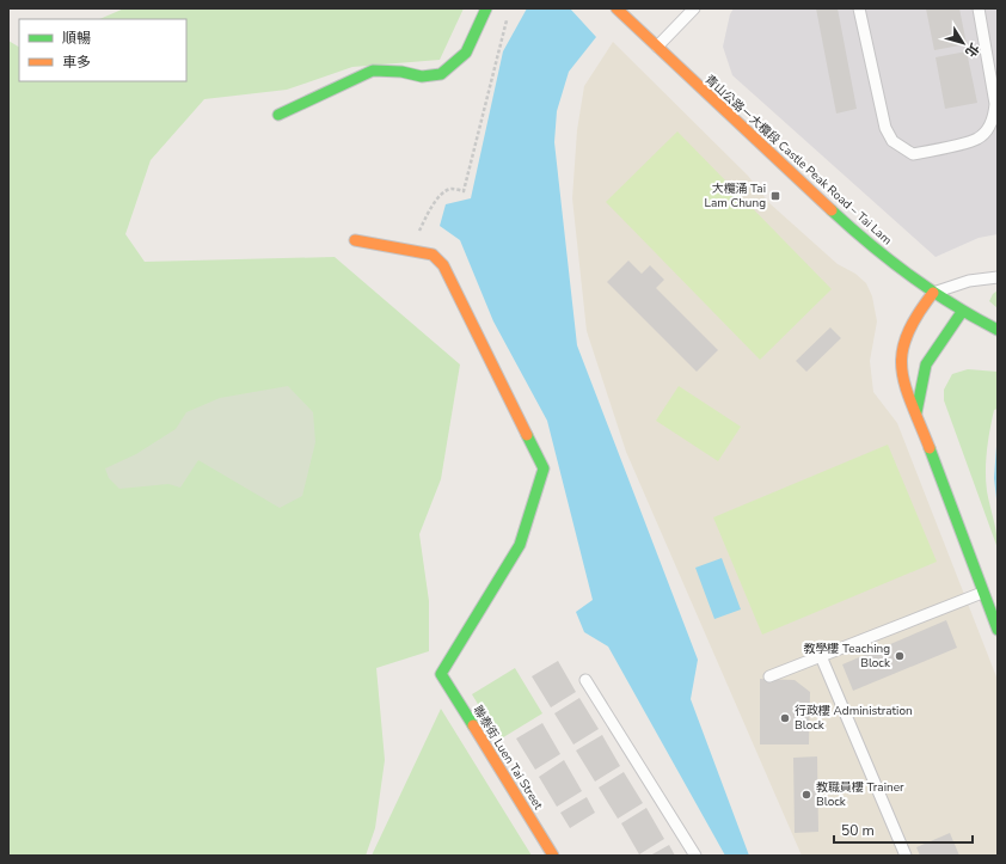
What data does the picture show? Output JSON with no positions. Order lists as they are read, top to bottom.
{
  "streets": {
    "street": ["青山公路－大欖段 Castle Peak Road – Tai Lam", "聯泰街 Luen Tai Street"]
  },
  "places": {
    "transit": ["大欖涌 Tai Lam Chung"],
    "other": ["教學樓 Teaching Block", "行政樓 Administration Block", "教職員樓 Trainer Block"]
  },
  "legend": ["順暢", "車多"],
  "scale_bar": "50 m",
  "north": "bottom right"
}
